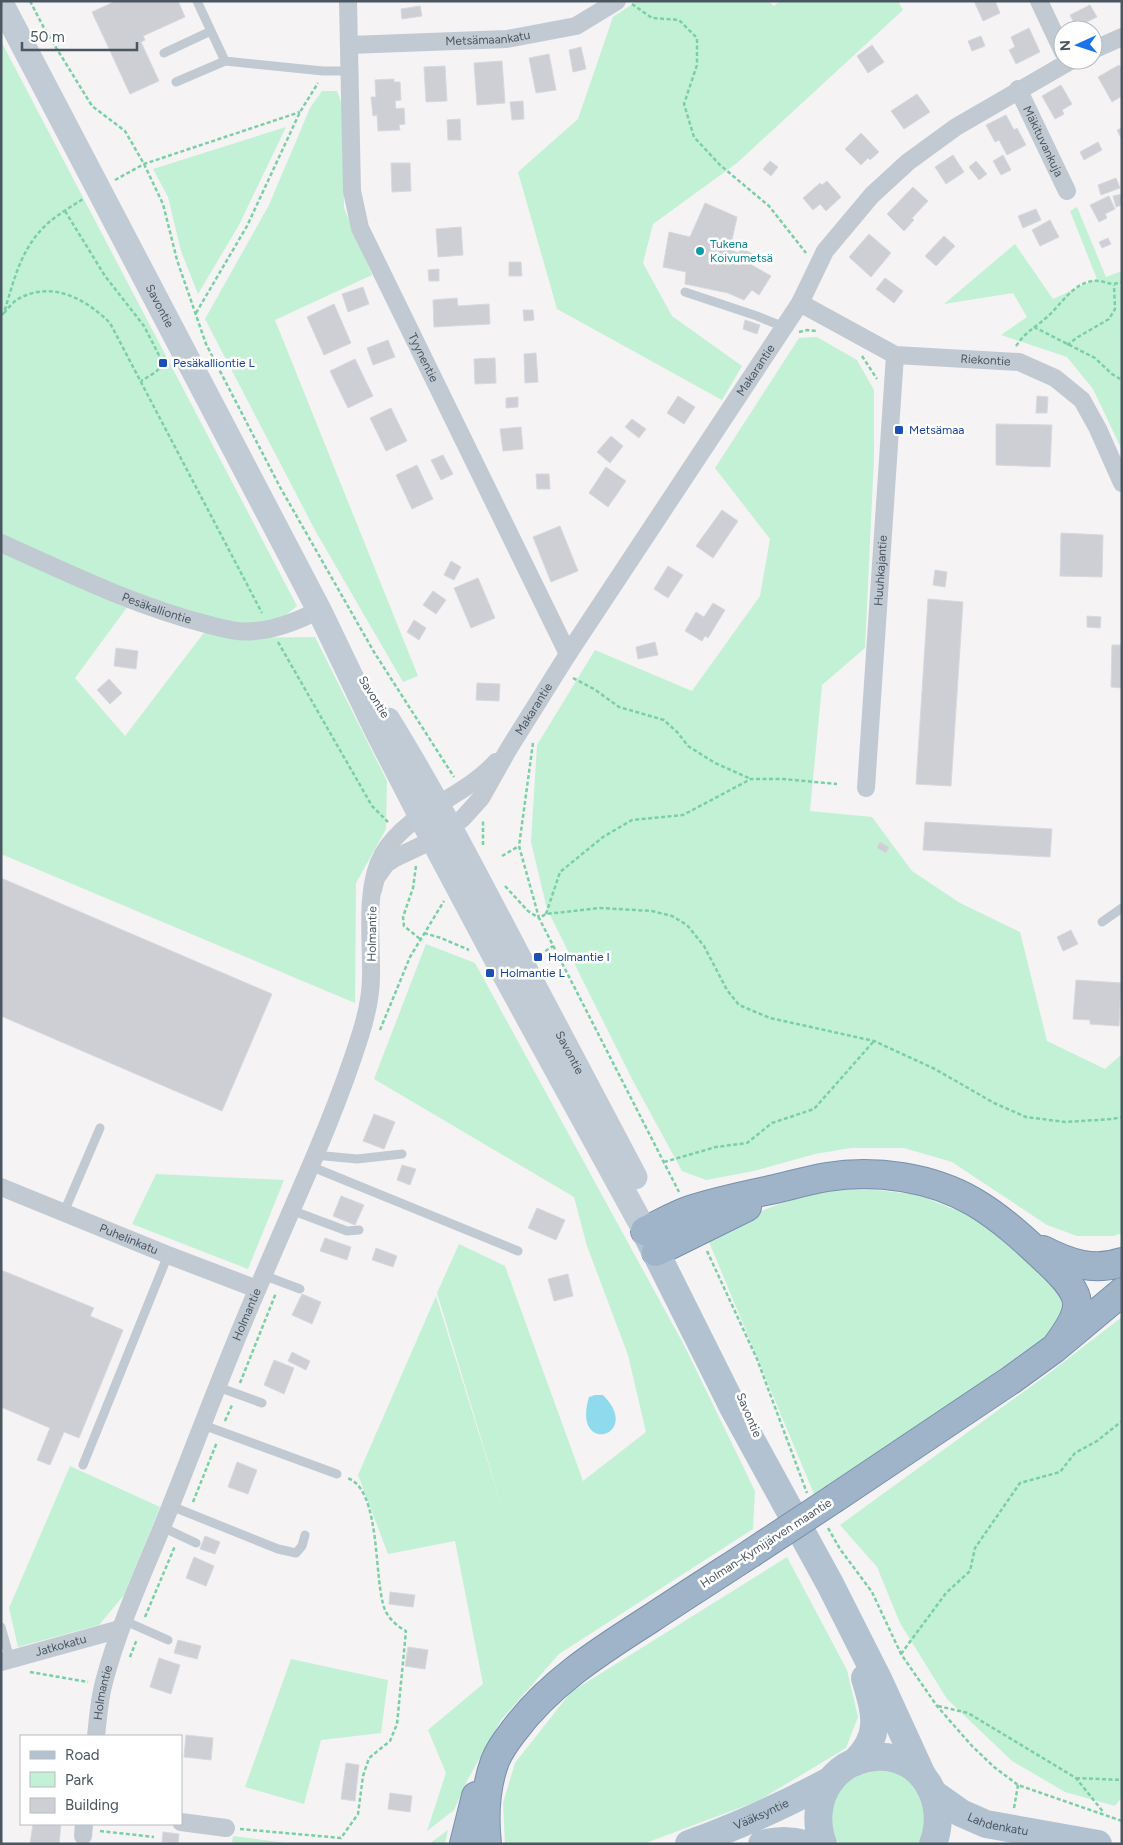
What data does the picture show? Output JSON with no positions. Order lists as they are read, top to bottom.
{
  "streets": {
    "highway": ["Holman–Kymijärven maantie"],
    "main road": ["Savontie", "Vääksyntie", "Lahdenkatu"],
    "street": [
      "Metsämaankatu",
      "Mäkituvankuja",
      "Tyynentie",
      "Riekontie",
      "Makarantie",
      "Huuhkajantie",
      "Pesäkalliontie",
      "Holmantie",
      "Puhelinkatu",
      "Jatkokatu"
    ]
  },
  "crossings": [
    ["Metsämaankatu", "Tyynentie"],
    ["Mäkituvankuja", "Makarantie"],
    ["Savontie", "Makarantie"],
    ["Savontie", "Pesäkalliontie"],
    ["Savontie", "Holmantie"],
    ["Savontie", "Holman–Kymijärven maantie"],
    ["Savontie", "Lahdenkatu"],
    ["Tyynentie", "Makarantie"],
    ["Riekontie", "Makarantie"],
    ["Riekontie", "Huuhkajantie"],
    ["Makarantie", "Holmantie"],
    ["Holmantie", "Puhelinkatu"],
    ["Holmantie", "Jatkokatu"]
  ],
  "places": {
    "other": ["Tukena Koivumetsä"],
    "transit": [
      "Pesäkalliontie L",
      "Metsämaa",
      "Holmantie I",
      "Holmantie L"
    ]
  },
  "legend": ["Road", "Park", "Building"],
  "scale_bar": "50 m",
  "north": "left"
}
